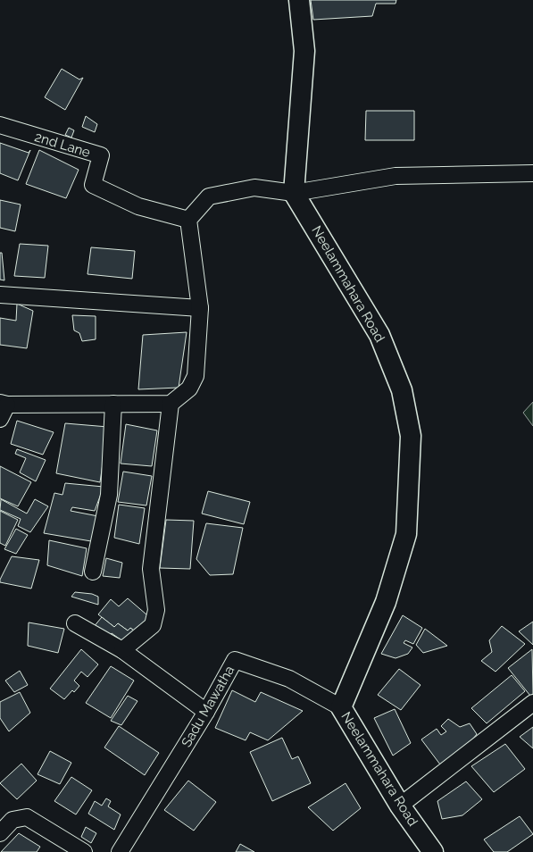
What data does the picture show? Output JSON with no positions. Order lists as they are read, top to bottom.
{
  "streets": {
    "street": ["2nd Lane", "Neelammahara Road", "Sadu Mawatha"]
  },
  "crossings": [
    ["Neelammahara Road", "Sadu Mawatha"]
  ]
}
